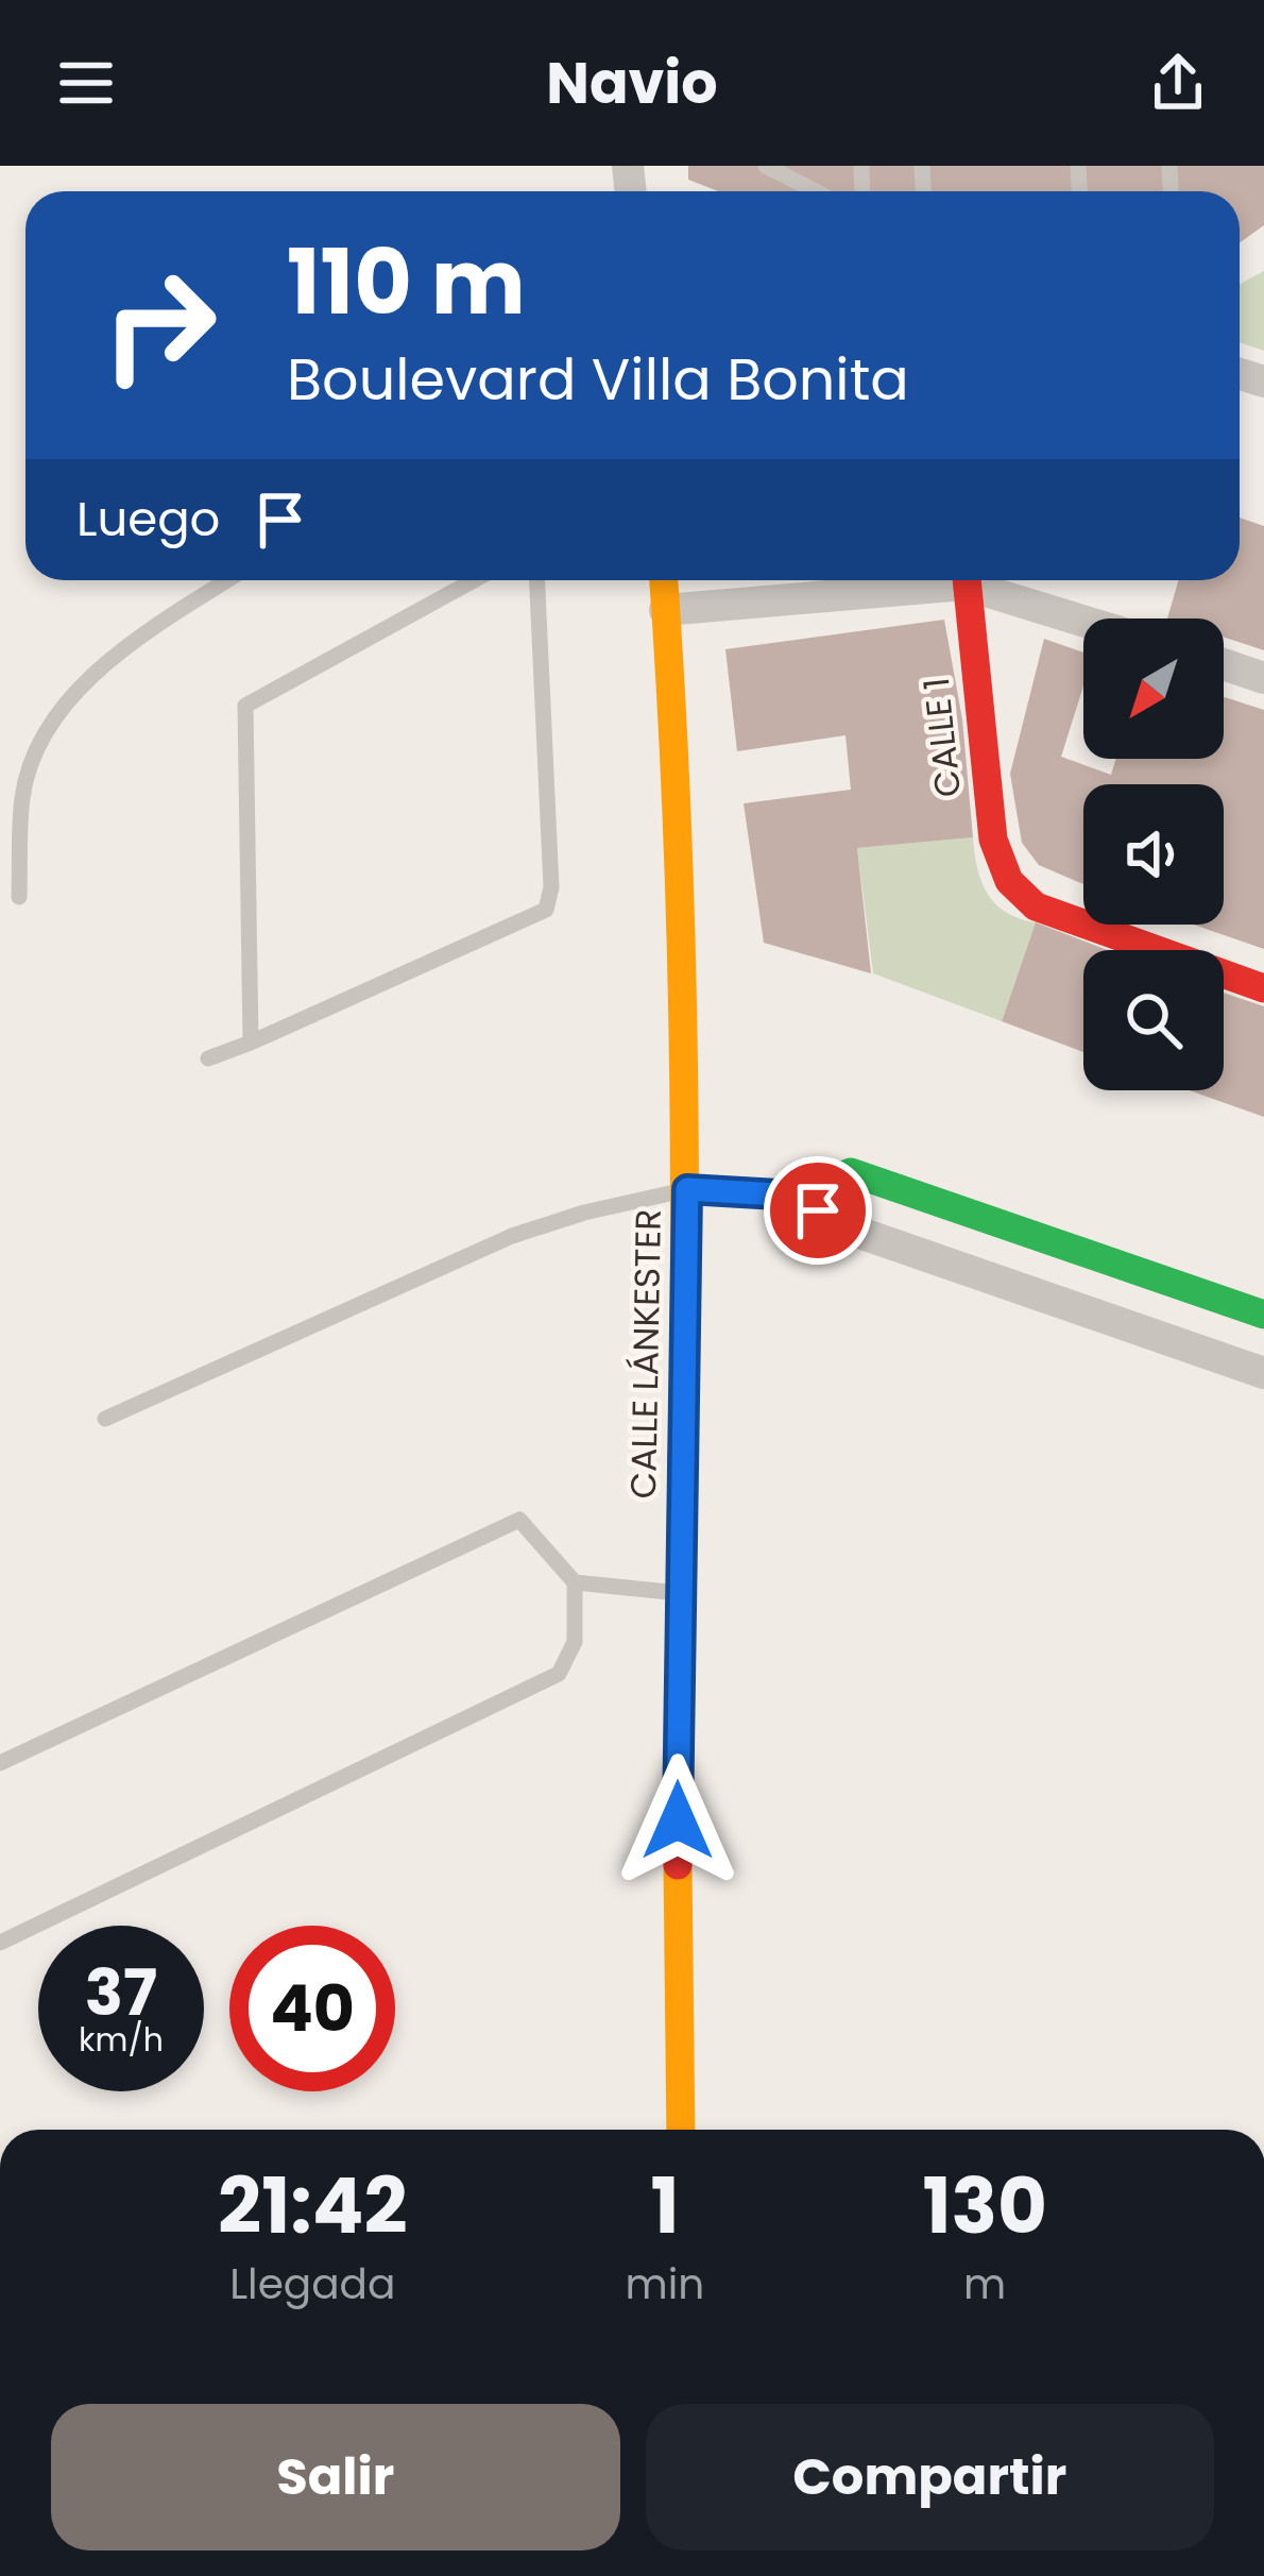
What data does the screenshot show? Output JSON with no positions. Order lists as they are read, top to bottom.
{
  "streets": {
    "street": ["CALLE 1", "CALLE LÁNKESTER"]
  },
  "north": "bottom left",
  "page": {
    "header": "Navio",
    "turn": ["110 m", "Boulevard Villa Bonita"],
    "then": "Luego",
    "speed": "37 km/h",
    "limit": "40",
    "eta": [
      "21:42",
      "Llegada",
      "1",
      "min",
      "130",
      "m"
    ],
    "buttons": ["Salir", "Compartir"]
  }
}
